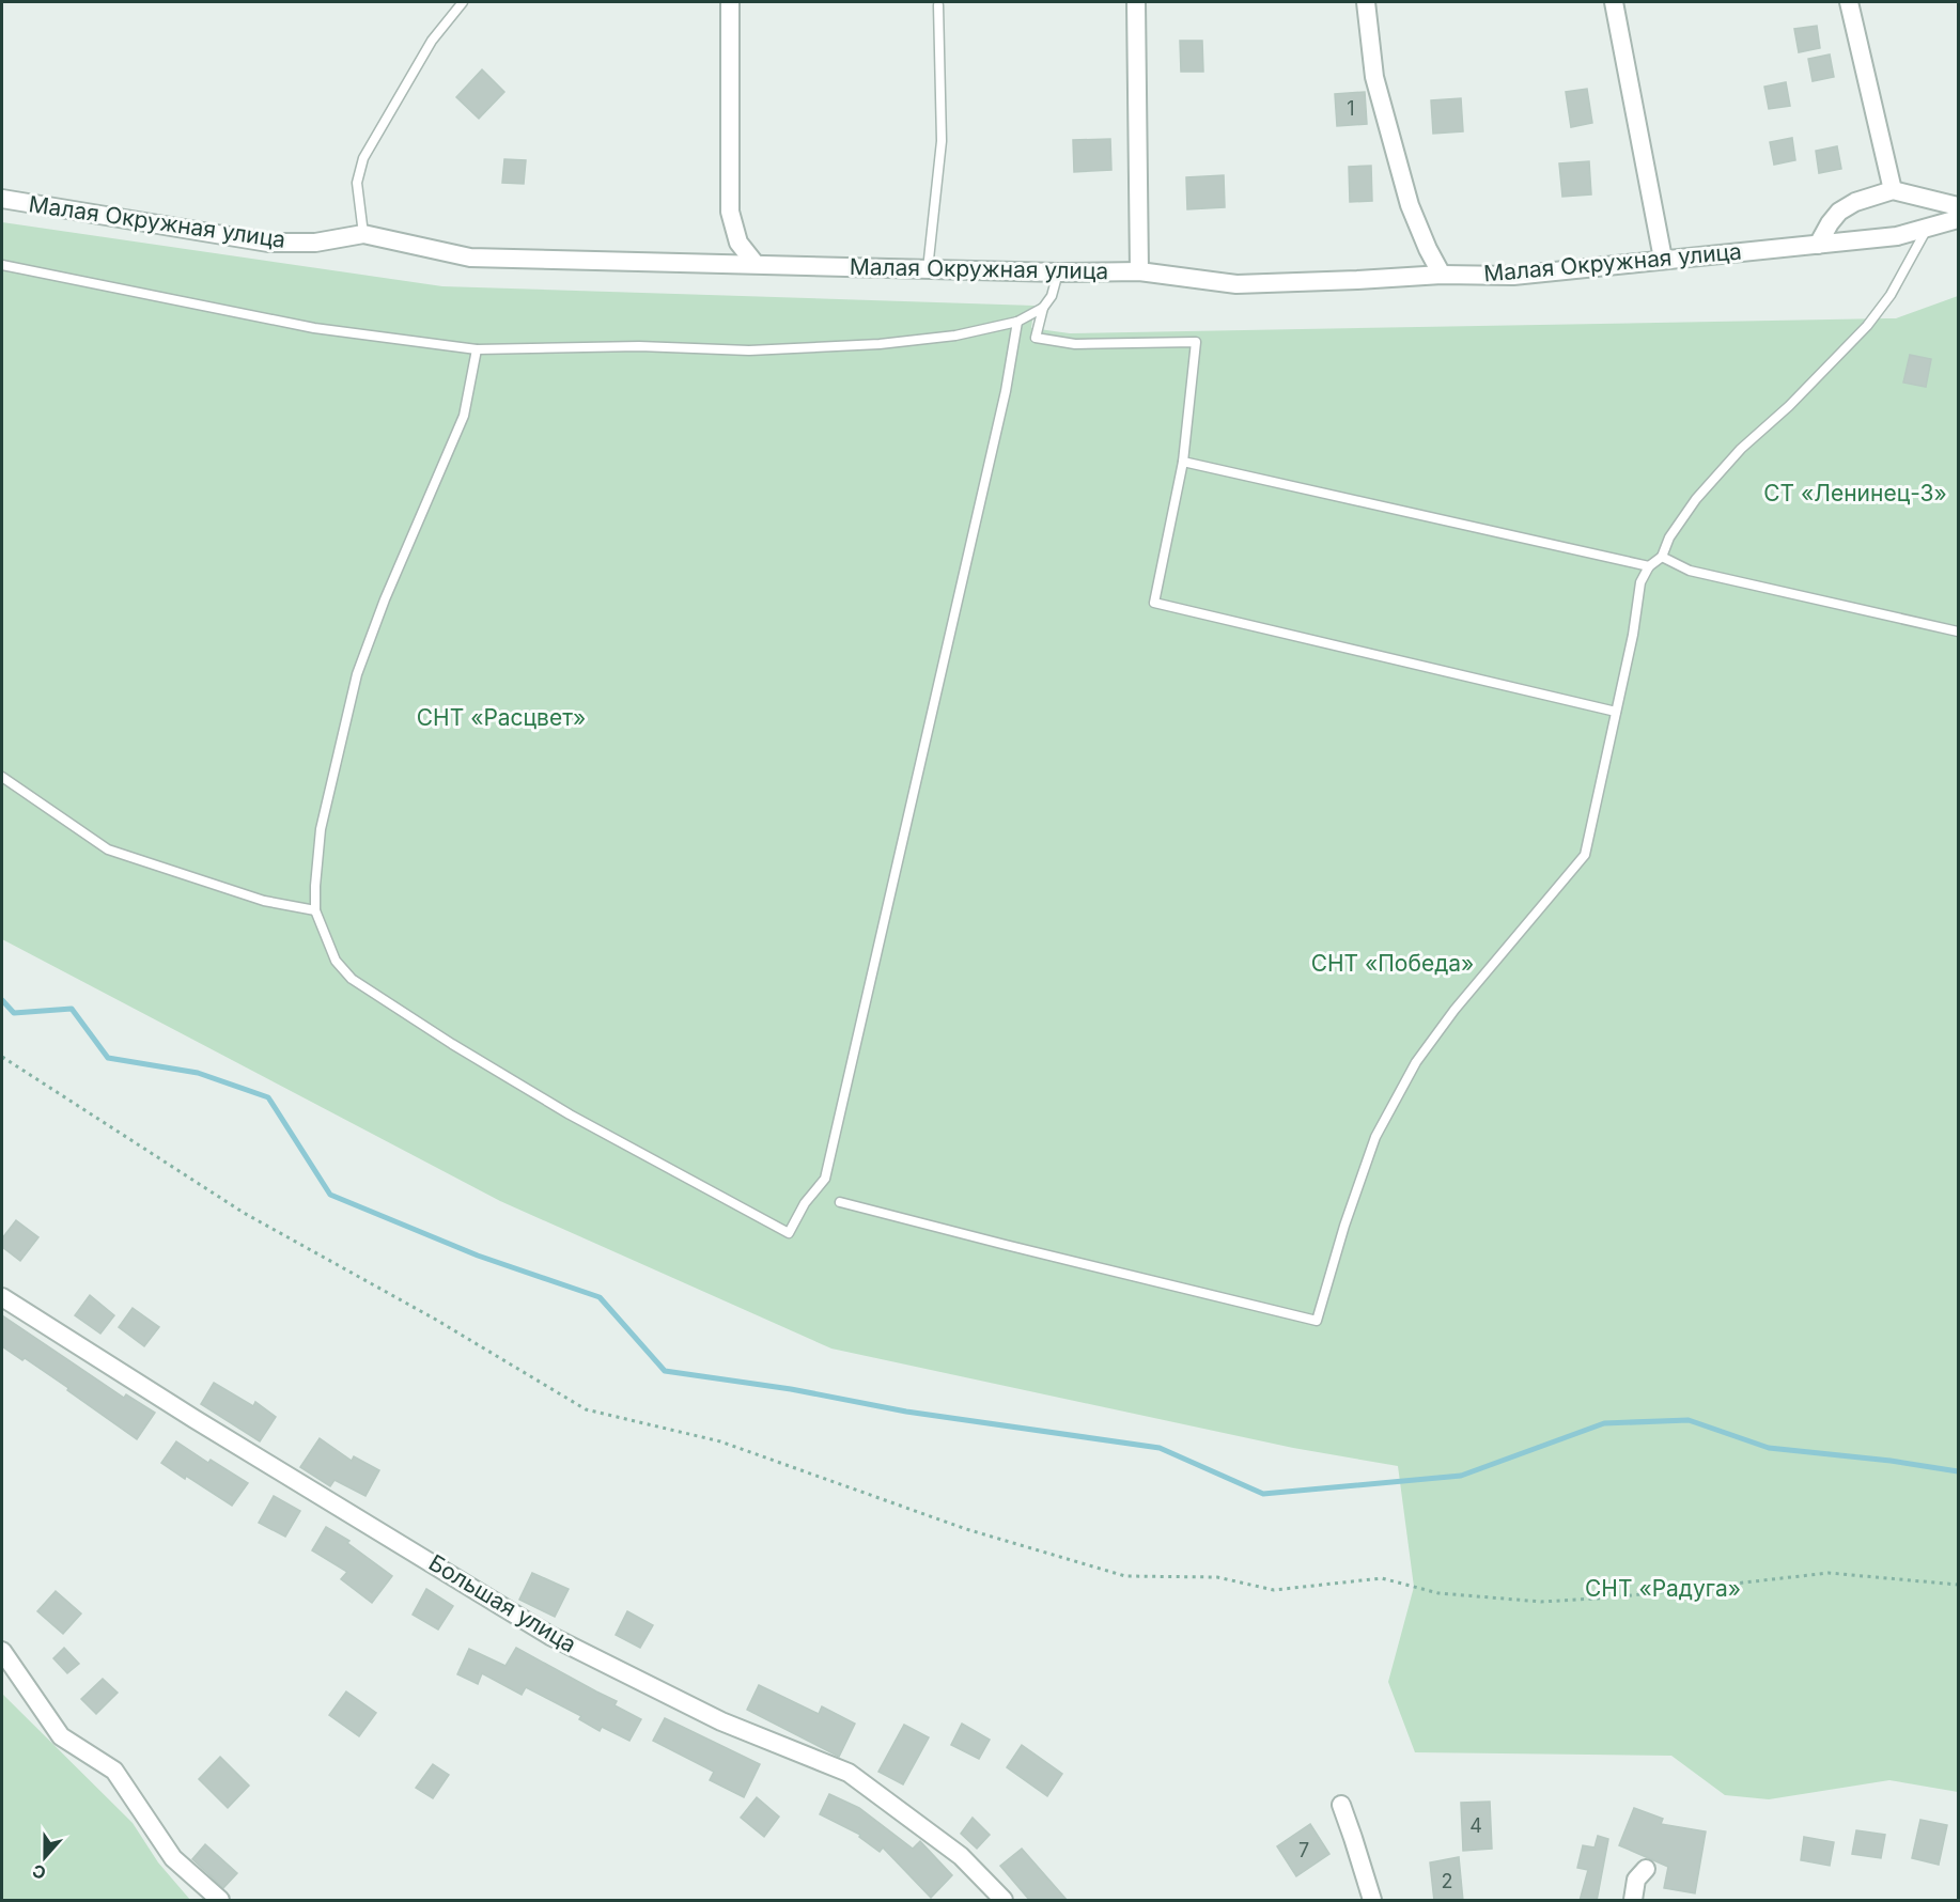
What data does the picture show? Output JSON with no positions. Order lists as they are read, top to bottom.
{
  "streets": {
    "street": ["Малая Окружная улица", "Большая улица"]
  },
  "parks": [
    "СТ «Ленинец-3»",
    "СНТ «Расцвет»",
    "СНТ «Победа»",
    "СНТ «Радуга»"
  ],
  "house_numbers": [
    "1",
    "4",
    "7",
    "2"
  ],
  "north": "bottom"
}
